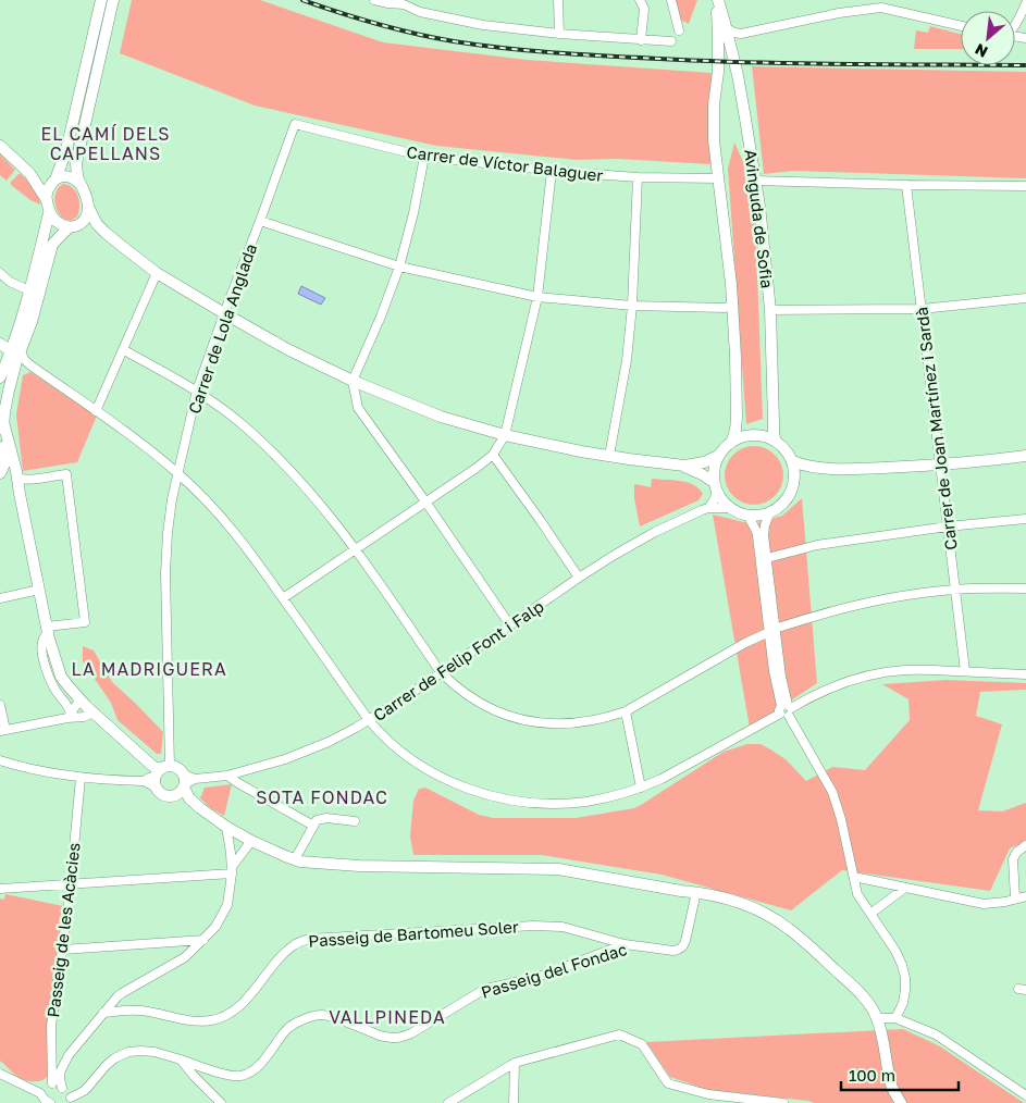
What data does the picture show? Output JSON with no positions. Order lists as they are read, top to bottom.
{
  "streets": {
    "street": [
      "Carrer de Víctor Balaguer",
      "Avinguda de Sofia",
      "Carrer de Lola Anglada",
      "Carrer de Joan Martínez i Sardà",
      "Carrer de Felip Font i Falp",
      "Passeig de les Acàcies",
      "Passeig de Bartomeu Soler",
      "Passeig del Fondac"
    ]
  },
  "crossings": [
    ["Carrer de Víctor Balaguer", "Avinguda de Sofia"],
    ["Carrer de Víctor Balaguer", "Carrer de Lola Anglada"],
    ["Avinguda de Sofia", "Carrer de Felip Font i Falp"],
    ["Passeig de Bartomeu Soler", "Passeig del Fondac"]
  ],
  "districts": [
    "EL CAMÍ DELS CAPELLANS",
    "LA MADRIGUERA",
    "SOTA FONDAC",
    "VALLPINEDA"
  ],
  "scale_bar": "100 m",
  "north": "bottom left"
}
